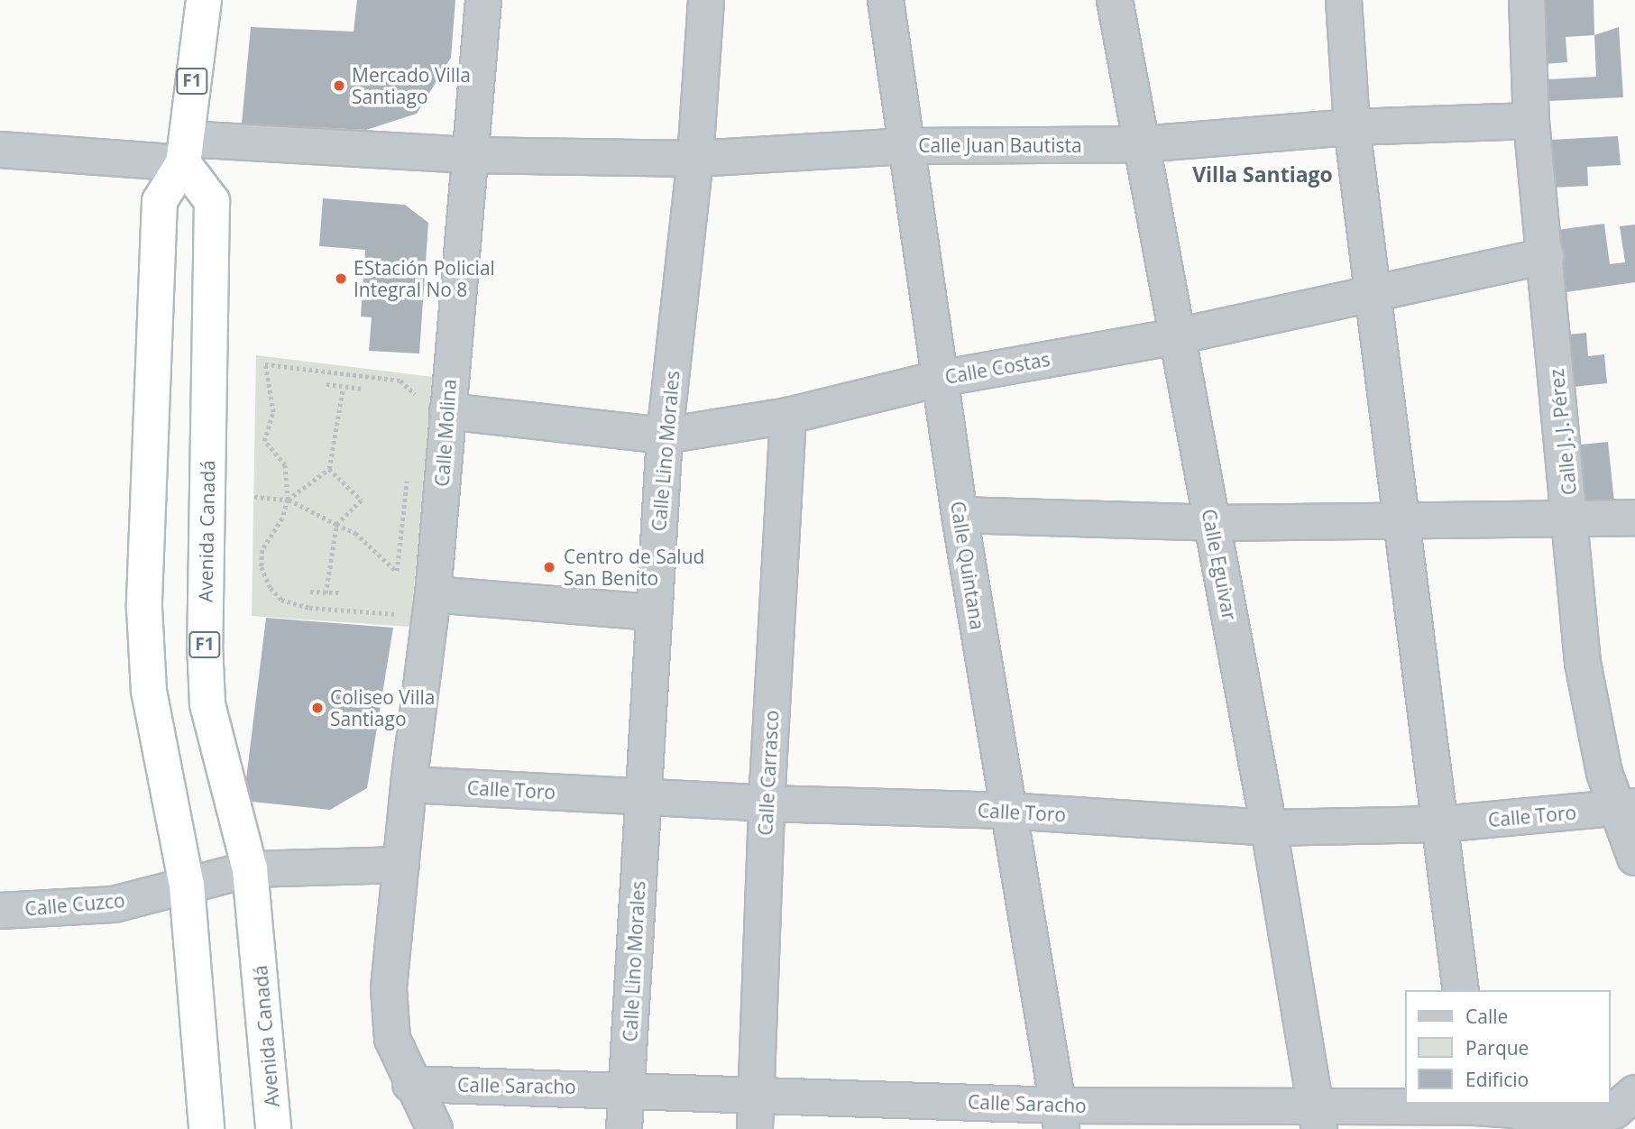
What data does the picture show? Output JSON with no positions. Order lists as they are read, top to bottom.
{
  "streets": {
    "highway": ["F1", "Avenida Canadá"],
    "street": [
      "Calle Juan Bautista",
      "Calle Costas",
      "Calle J. J. Pérez",
      "Calle Molina",
      "Calle Lino Morales",
      "Calle Eguivar",
      "Calle Quintana",
      "Calle Carrasco",
      "Calle Toro",
      "Calle Cuzco",
      "Calle Saracho"
    ]
  },
  "crossings": [
    ["F1", "Calle Juan Bautista"],
    ["F1", "Avenida Canadá"],
    ["F1", "Calle Cuzco"],
    ["Calle Juan Bautista", "Calle J. J. Pérez"],
    ["Calle Juan Bautista", "Calle Molina"],
    ["Calle Juan Bautista", "Calle Lino Morales"],
    ["Calle Juan Bautista", "Avenida Canadá"],
    ["Calle Juan Bautista", "Calle Eguivar"],
    ["Calle Juan Bautista", "Calle Quintana"],
    ["Calle Costas", "Calle J. J. Pérez"],
    ["Calle Costas", "Calle Molina"],
    ["Calle Costas", "Calle Lino Morales"],
    ["Calle Costas", "Calle Eguivar"],
    ["Calle Costas", "Calle Quintana"],
    ["Calle Costas", "Calle Carrasco"],
    ["Calle J. J. Pérez", "Calle Toro"],
    ["Calle Molina", "Calle Toro"],
    ["Calle Molina", "Calle Saracho"],
    ["Calle Lino Morales", "Calle Toro"],
    ["Calle Lino Morales", "Calle Saracho"],
    ["Calle Eguivar", "Calle Toro"],
    ["Calle Eguivar", "Calle Saracho"],
    ["Calle Quintana", "Calle Toro"],
    ["Calle Quintana", "Calle Saracho"],
    ["Calle Carrasco", "Calle Toro"],
    ["Calle Carrasco", "Calle Saracho"]
  ],
  "districts": ["Villa Santiago"],
  "places": [
    "Mercado Villa Santiago",
    "EStación Policial Integral No 8",
    "Centro de Salud San Benito",
    "Coliseo Villa Santiago"
  ],
  "legend": ["Calle", "Parque", "Edificio"]
}
